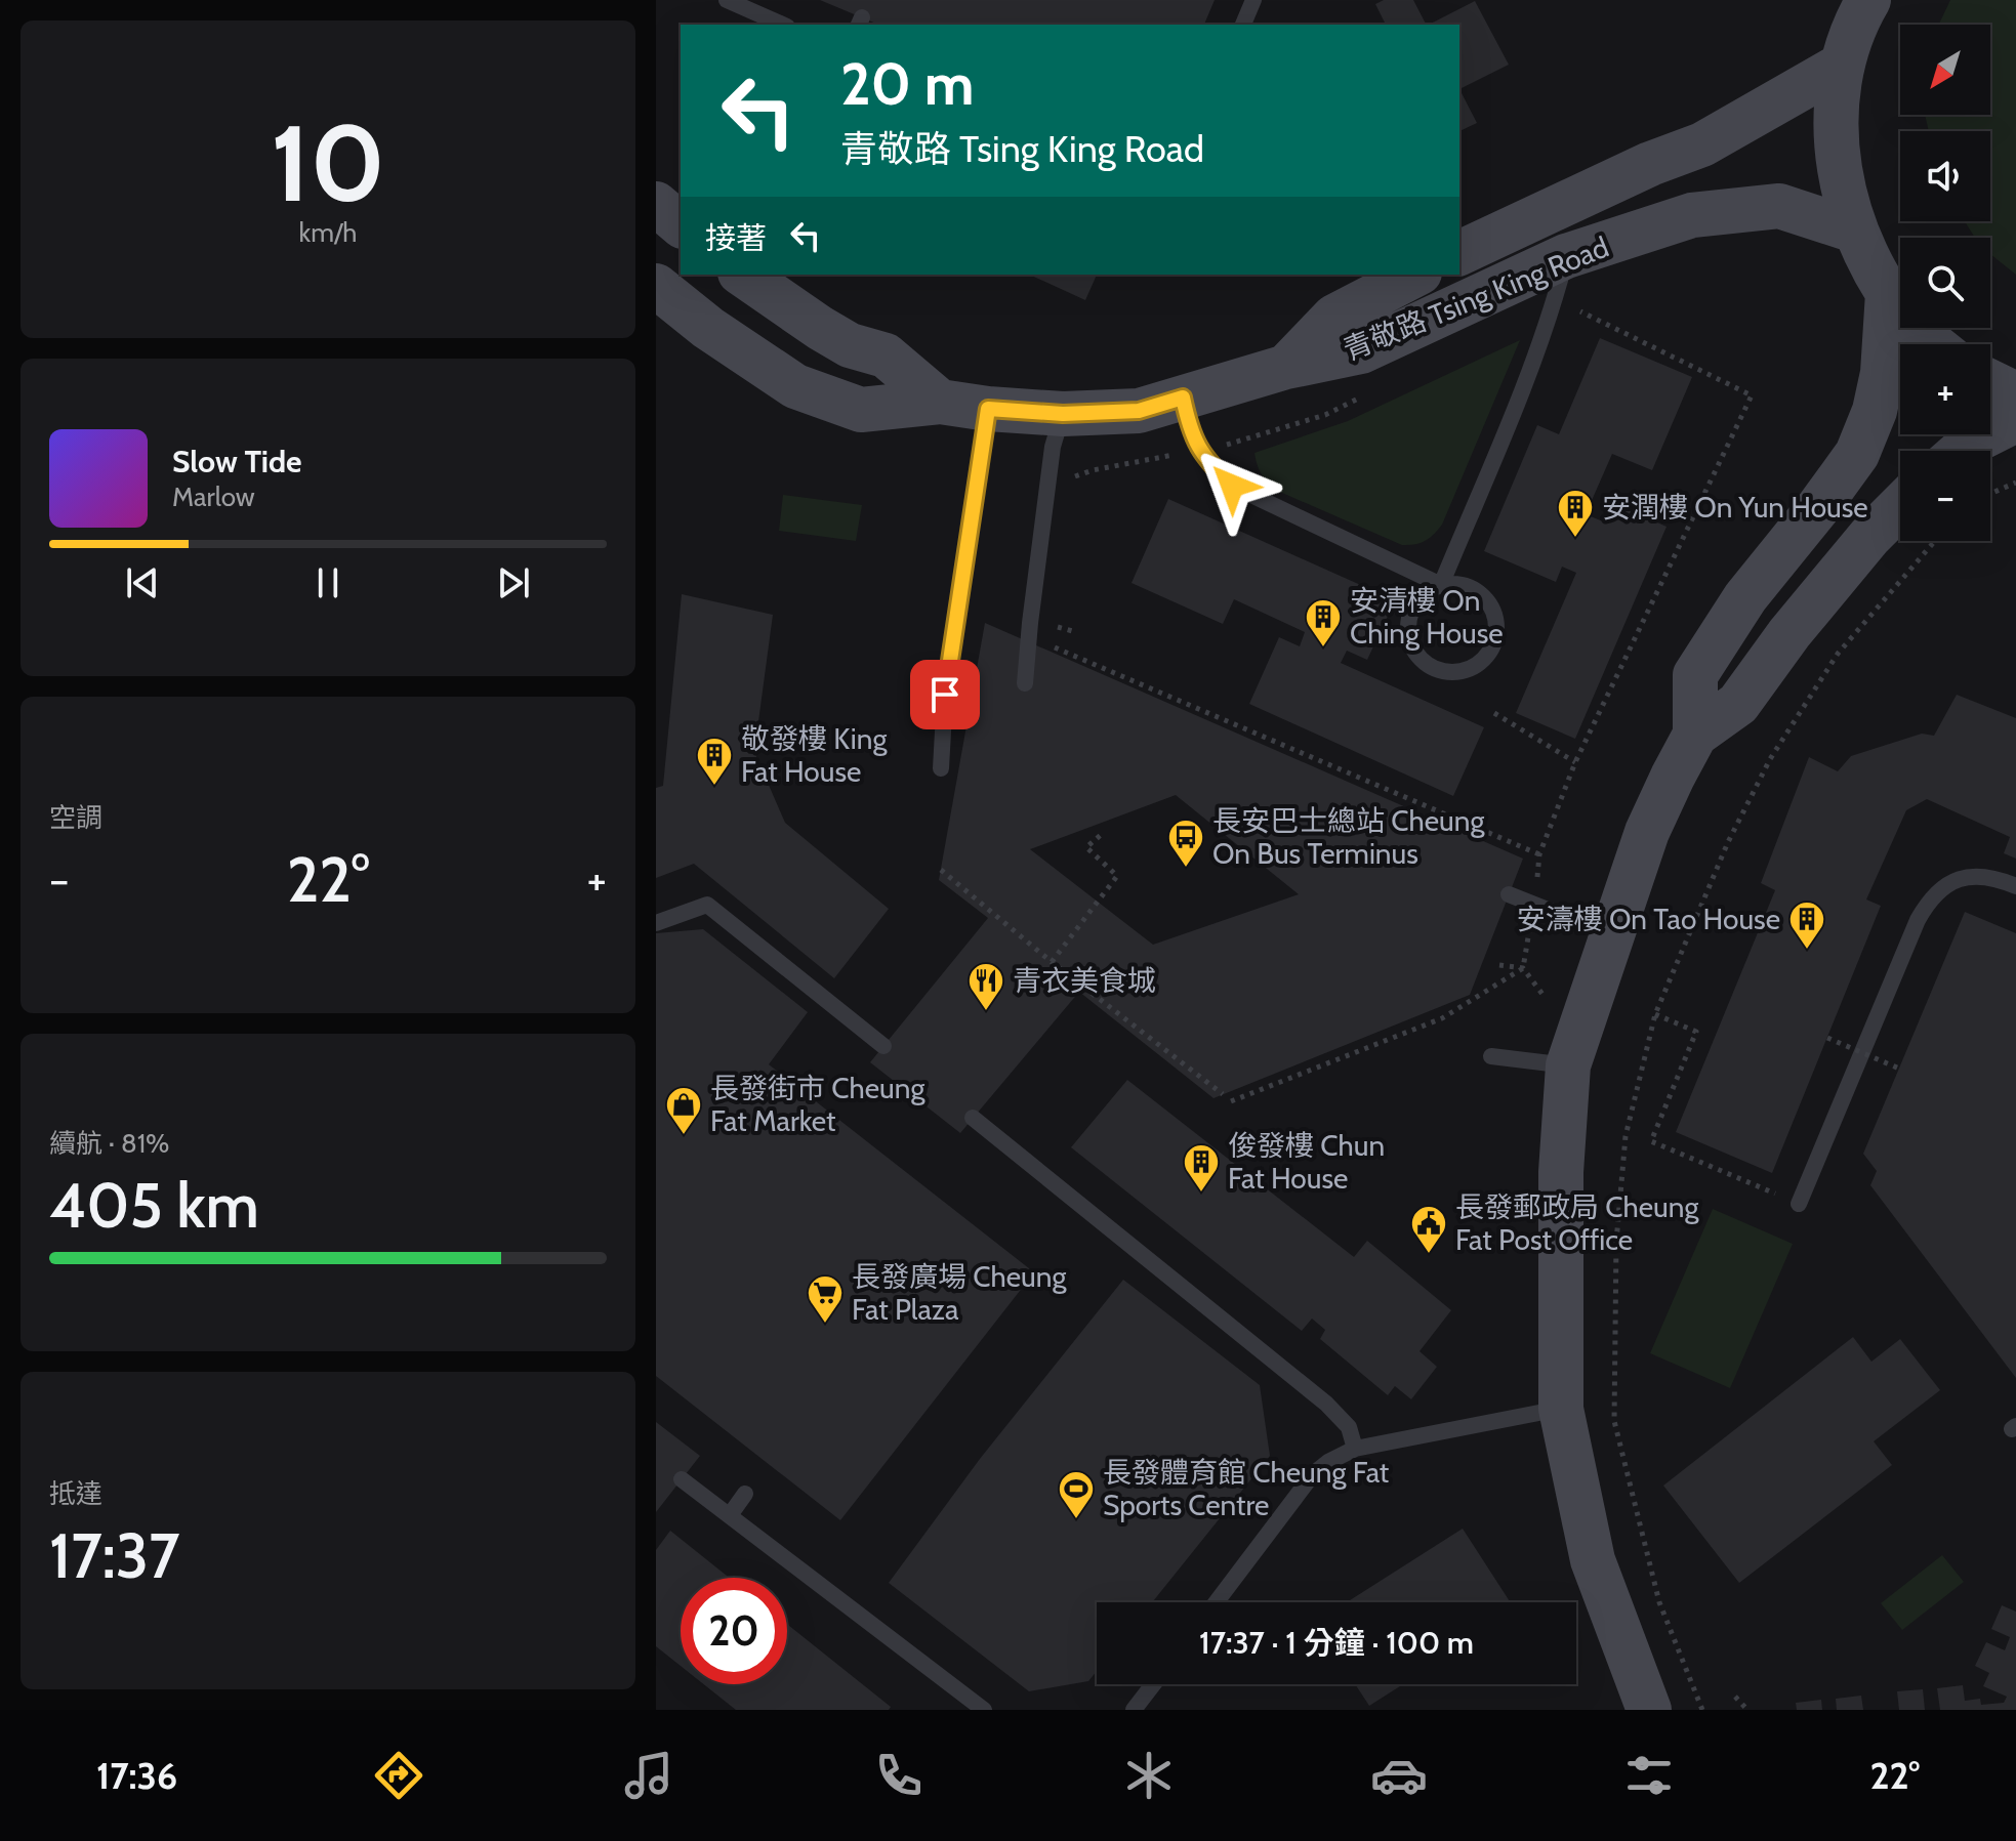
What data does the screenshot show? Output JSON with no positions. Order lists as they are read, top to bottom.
{
  "streets": {
    "main road": ["青敬路 Tsing King Road"]
  },
  "places": {
    "building": [
      "安潤樓 On Yun House",
      "安清樓 On Ching House",
      "敬發樓 King Fat House",
      "安濤樓 On Tao House",
      "俊發樓 Chun Fat House"
    ],
    "bus stop": ["長安巴士總站 Cheung On Bus Terminus"],
    "restaurant": ["青衣美食城"],
    "shop": ["長發街市 Cheung Fat Market"],
    "public building": ["長發郵政局 Cheung Fat Post Office"],
    "supermarket": ["長發廣場 Cheung Fat Plaza"],
    "sports": ["長發體育館 Cheung Fat Sports Centre"]
  },
  "north": "bottom left",
  "page": {
    "tile": [
      ["10", "km/h"],
      "空調",
      ["續航 · 81%", "405 km"],
      ["抵達", "17:37"]
    ],
    "map_buttons": ["+", "−"],
    "turn": ["20 m", "青敬路 Tsing King Road"],
    "then": "接著",
    "song": ["Slow Tide", "Marlow"],
    "heat": ["−", "22°", "+"],
    "limit": "20",
    "trip": "17:37 · 1 分鐘 · 100 m",
    "tabs": ["17:36", "22°"]
  }
}
